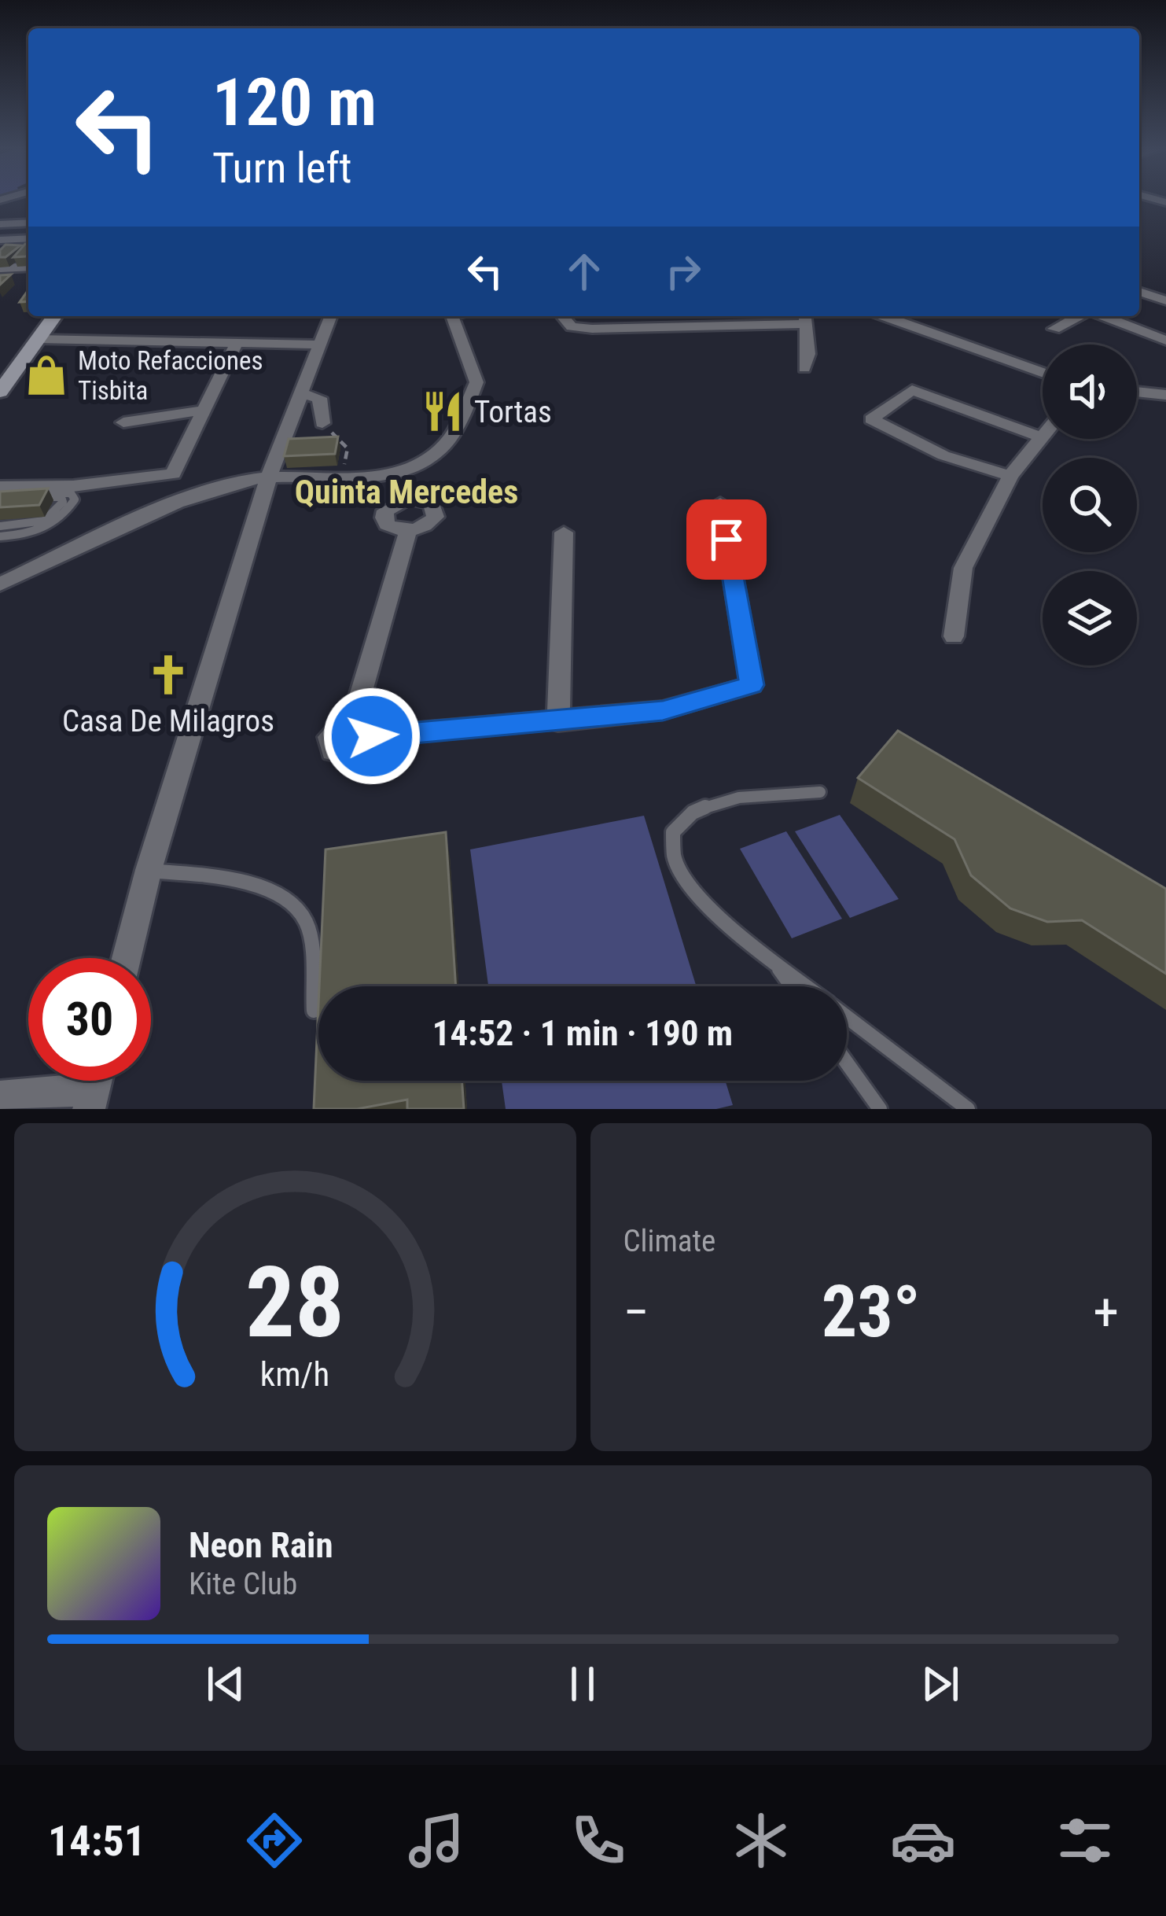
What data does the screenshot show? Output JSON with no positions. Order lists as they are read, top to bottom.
{
  "districts": ["Quinta Mercedes"],
  "places": {
    "shop": ["Moto Refacciones Tisbita"],
    "restaurant": ["Tortas"],
    "church": ["Casa De Milagros"]
  },
  "page": {
    "turn": ["120 m", "Turn left"],
    "limit": "30",
    "trip": "14:52 · 1 min · 190 m",
    "tile": "Climate",
    "heat": ["−", "23°", "+"],
    "song": ["Neon Rain", "Kite Club"],
    "tabs": "14:51",
    "gauge": ["28", "km/h"]
  }
}
